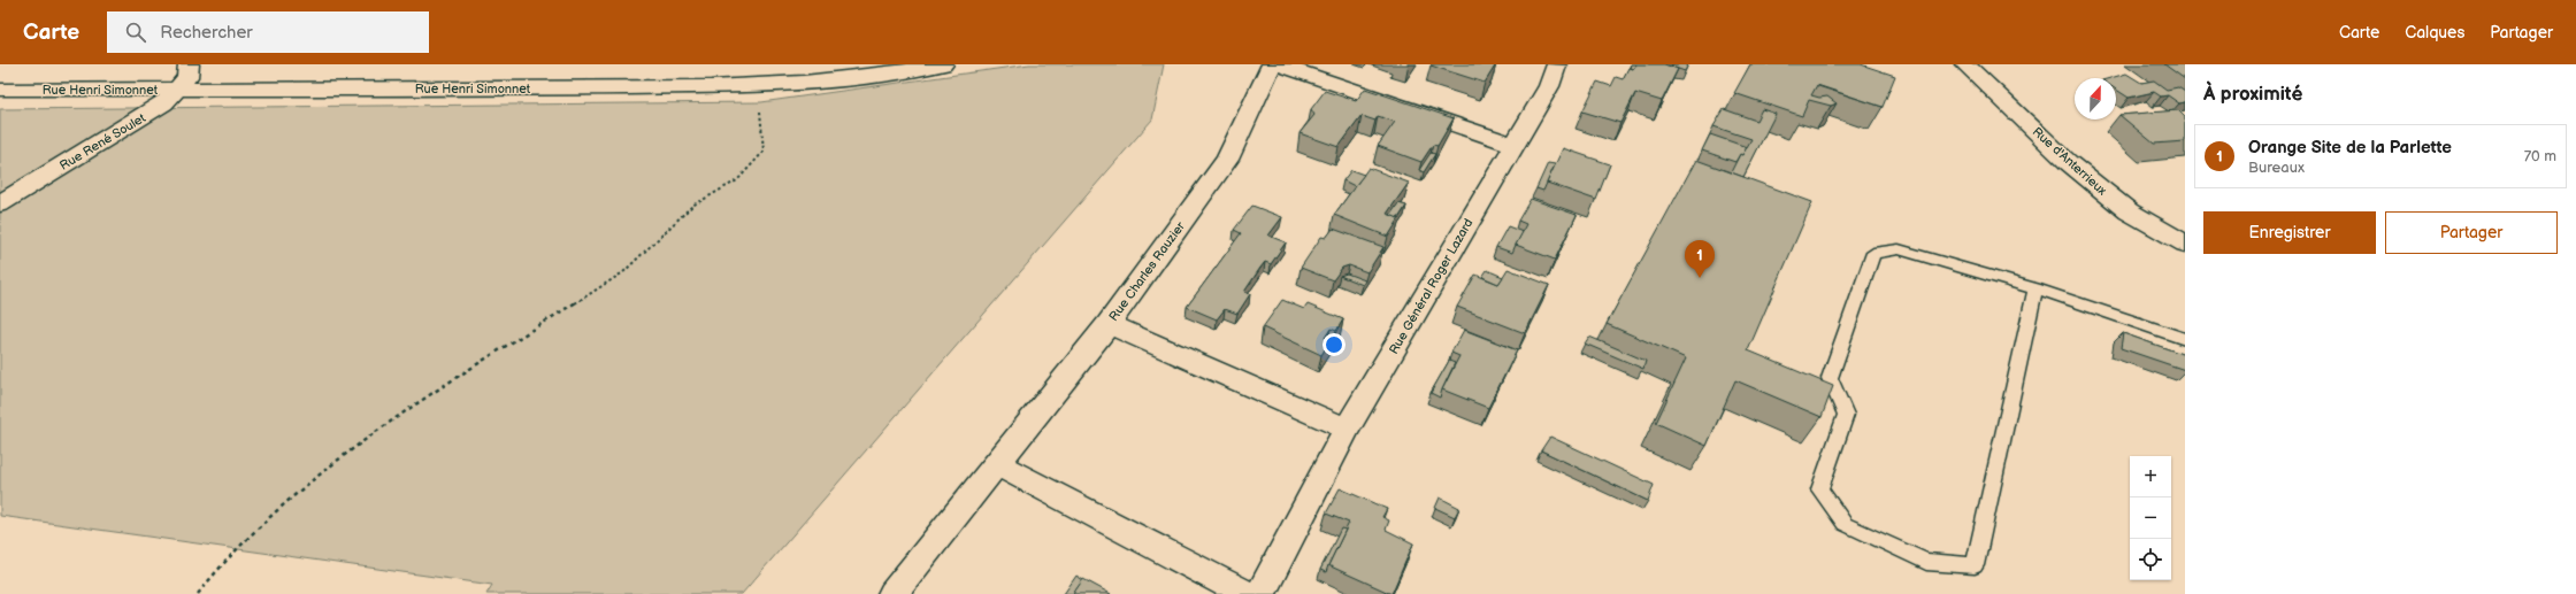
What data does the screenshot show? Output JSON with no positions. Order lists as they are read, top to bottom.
{
  "streets": {
    "street": [
      "Rue Henri Simonnet",
      "Rue René Soulet",
      "Rue d'Anterrieux",
      "Rue Charles Rauzier",
      "Rue Général Roger Lazard"
    ]
  },
  "crossings": [
    ["Rue Henri Simonnet", "Rue René Soulet"]
  ],
  "north": "top",
  "page": {
    "header": "Carte",
    "search": "Rechercher",
    "nav": ["Carte", "Calques", "Partager"],
    "heading": "À proximité",
    "list": [
      {
        "mark": "1",
        "name": "Orange Site de la Parlette",
        "note": "Bureaux",
        "value": "70 m"
      }
    ],
    "buttons": ["Enregistrer", "Partager"],
    "pins": "1",
    "map_buttons": ["+", "−"]
  }
}
